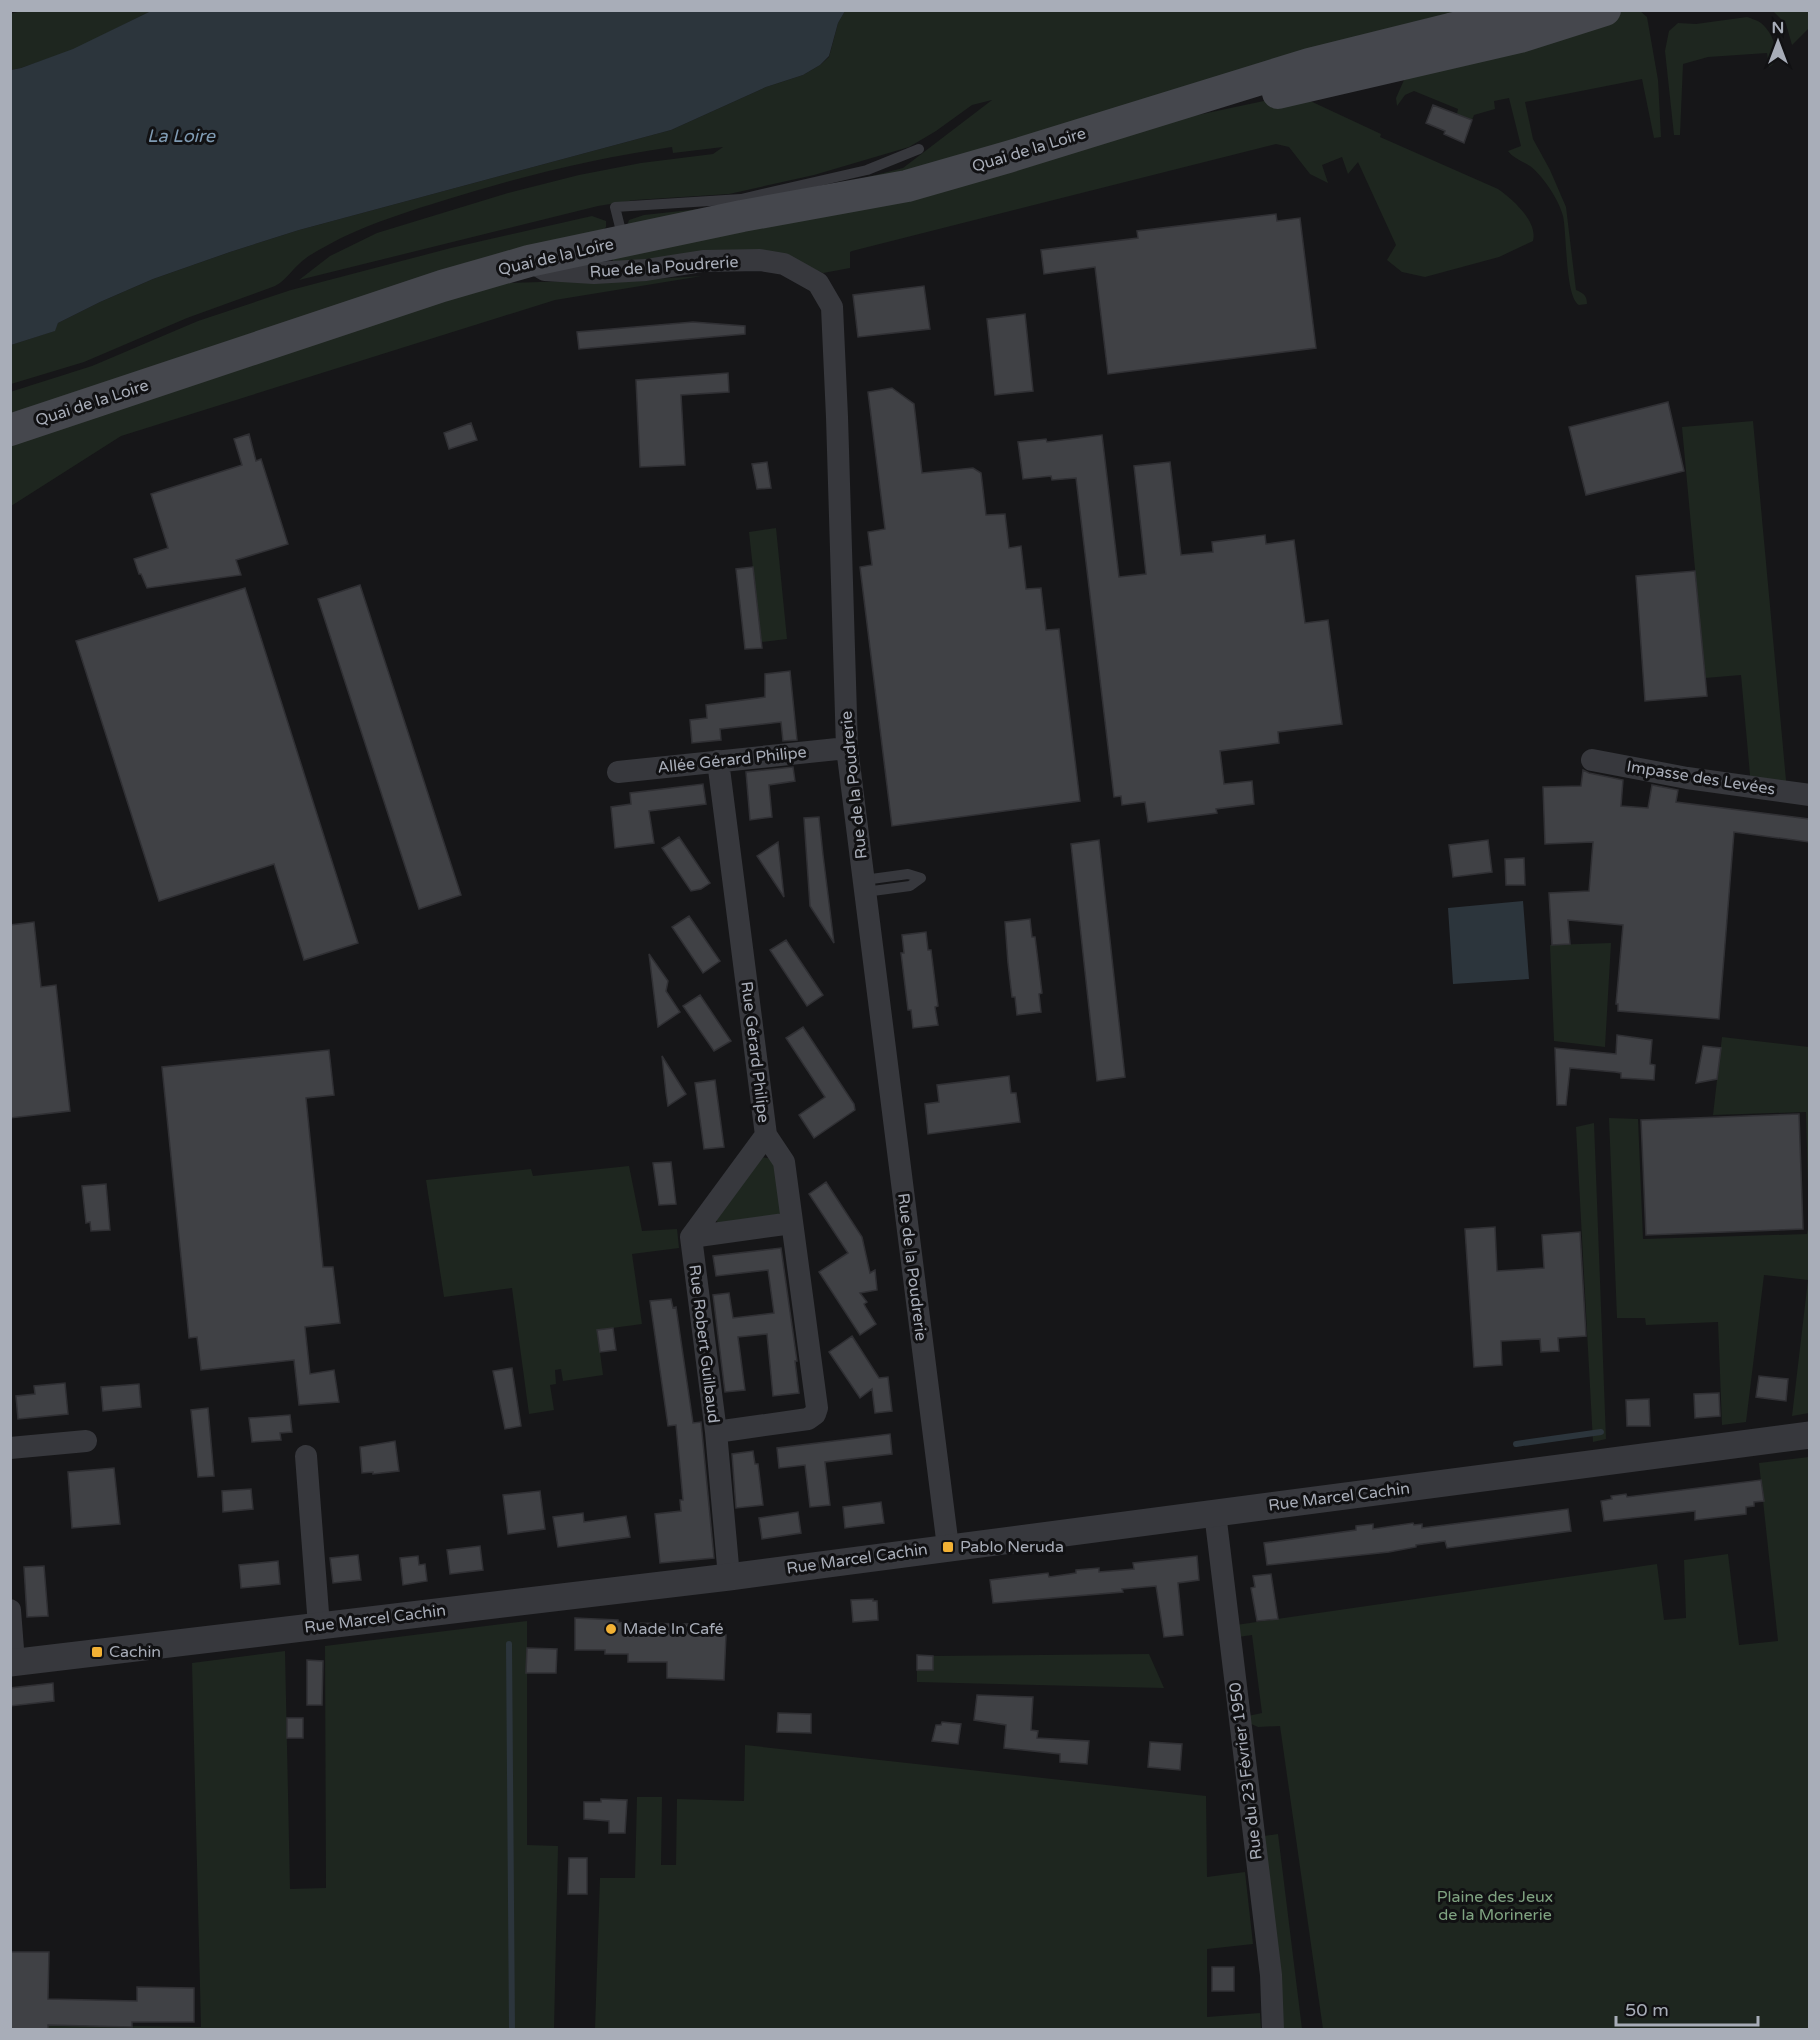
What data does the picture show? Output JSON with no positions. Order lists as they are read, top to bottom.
{
  "streets": {
    "main road": ["Quai de la Loire"],
    "street": [
      "Rue de la Poudrerie",
      "Allée Gérard Philipe",
      "Impasse des Levées",
      "Rue Gérard Philipe",
      "Rue Robert Guilbaud",
      "Rue Marcel Cachin",
      "Rue du 23 Février 1950"
    ]
  },
  "crossings": [
    ["Quai de la Loire", "Rue de la Poudrerie"],
    ["Rue de la Poudrerie", "Allée Gérard Philipe"],
    ["Rue de la Poudrerie", "Rue Marcel Cachin"],
    ["Allée Gérard Philipe", "Rue Gérard Philipe"],
    ["Rue Gérard Philipe", "Rue Robert Guilbaud"],
    ["Rue Robert Guilbaud", "Rue Marcel Cachin"],
    ["Rue Marcel Cachin", "Rue du 23 Février 1950"]
  ],
  "water": ["La Loire"],
  "parks": ["Plaine des Jeux de la Morinerie"],
  "places": {
    "transit": ["Pablo Neruda", "Cachin"],
    "other": ["Made In Café"]
  },
  "scale_bar": "50 m",
  "north": "top"
}
